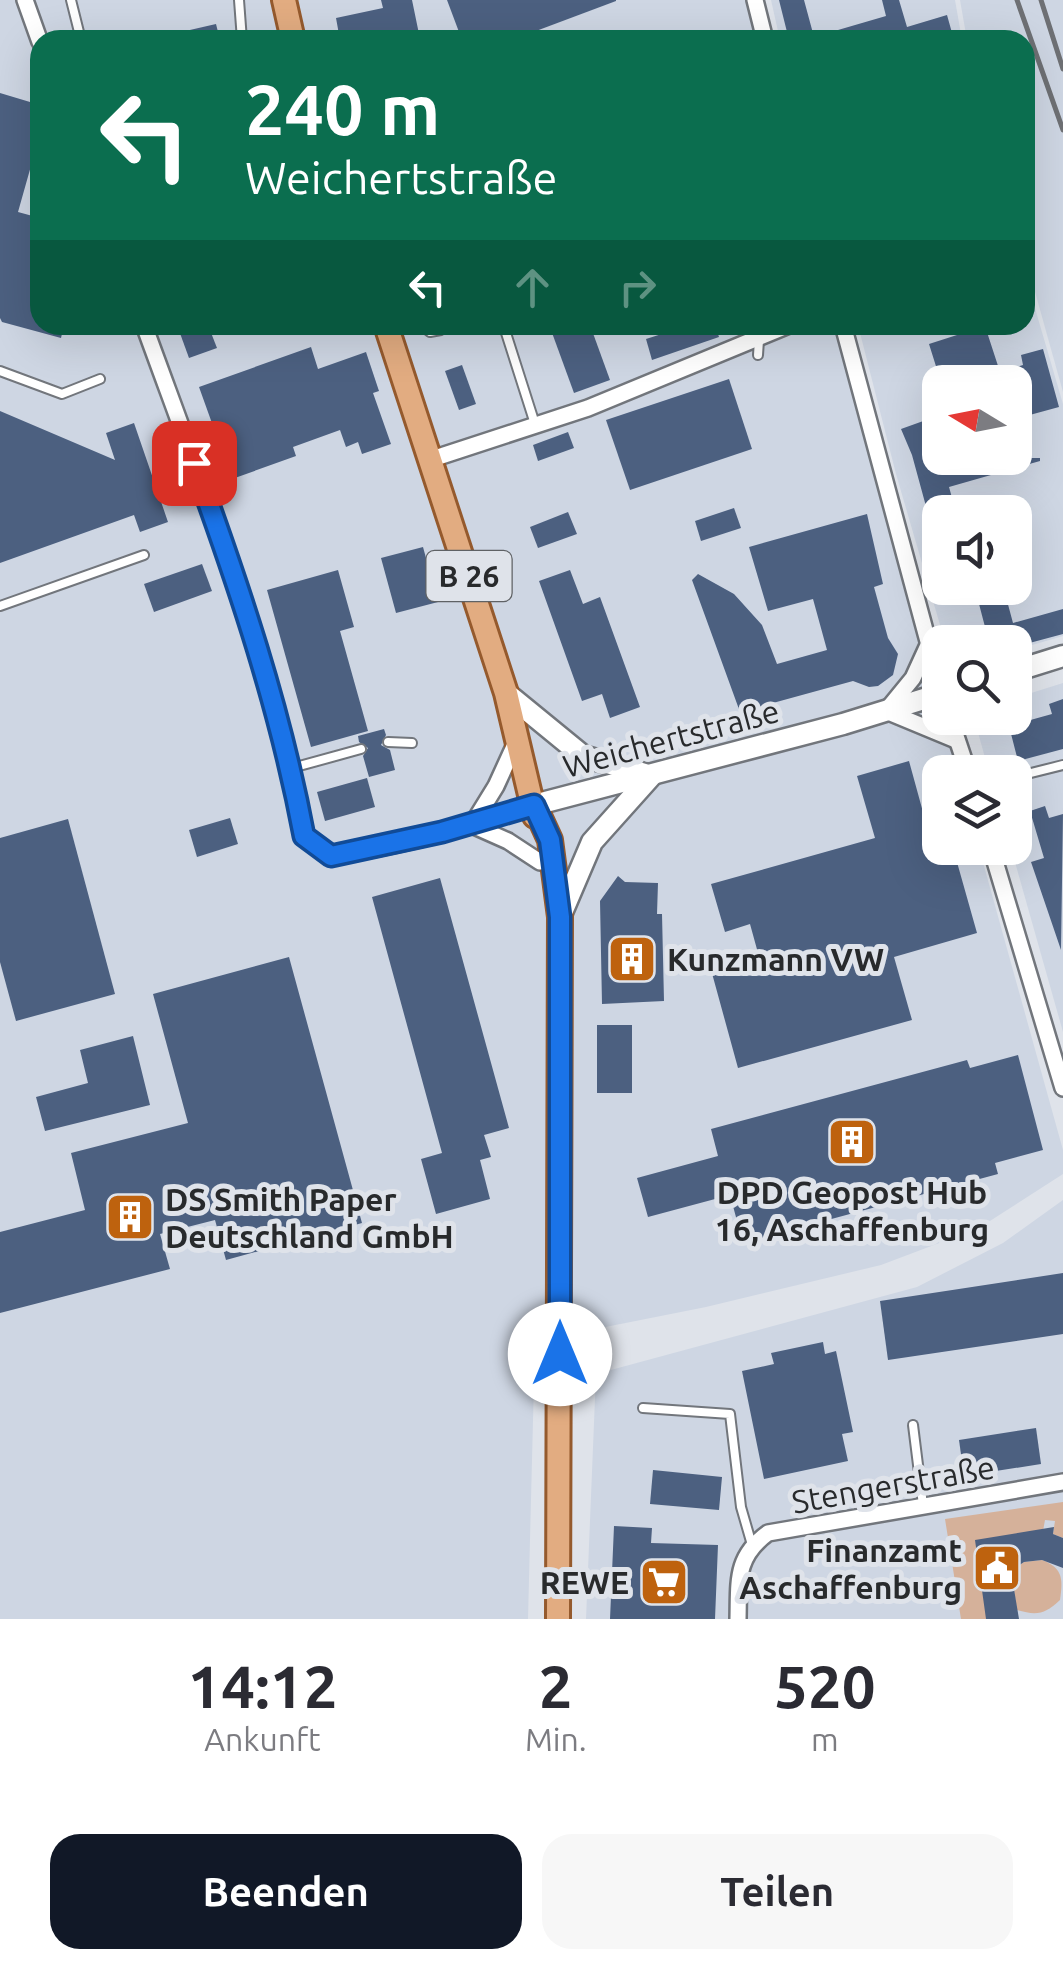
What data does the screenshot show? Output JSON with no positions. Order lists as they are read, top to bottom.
{
  "streets": {
    "main road": ["B 26", "Weichertstraße"],
    "street": ["Stengerstraße"]
  },
  "crossings": [
    ["B 26", "Weichertstraße"]
  ],
  "places": {
    "building": ["Kunzmann VW", "DPD Geopost Hub 16, Aschaffenburg", "DS Smith Paper Deutschland GmbH"],
    "public building": ["Finanzamt Aschaffenburg"],
    "supermarket": ["REWE"]
  },
  "north": "left",
  "page": {
    "turn": ["240 m", "Weichertstraße"],
    "eta": [
      "14:12",
      "Ankunft",
      "2",
      "Min.",
      "520",
      "m"
    ],
    "buttons": ["Beenden", "Teilen"]
  }
}
